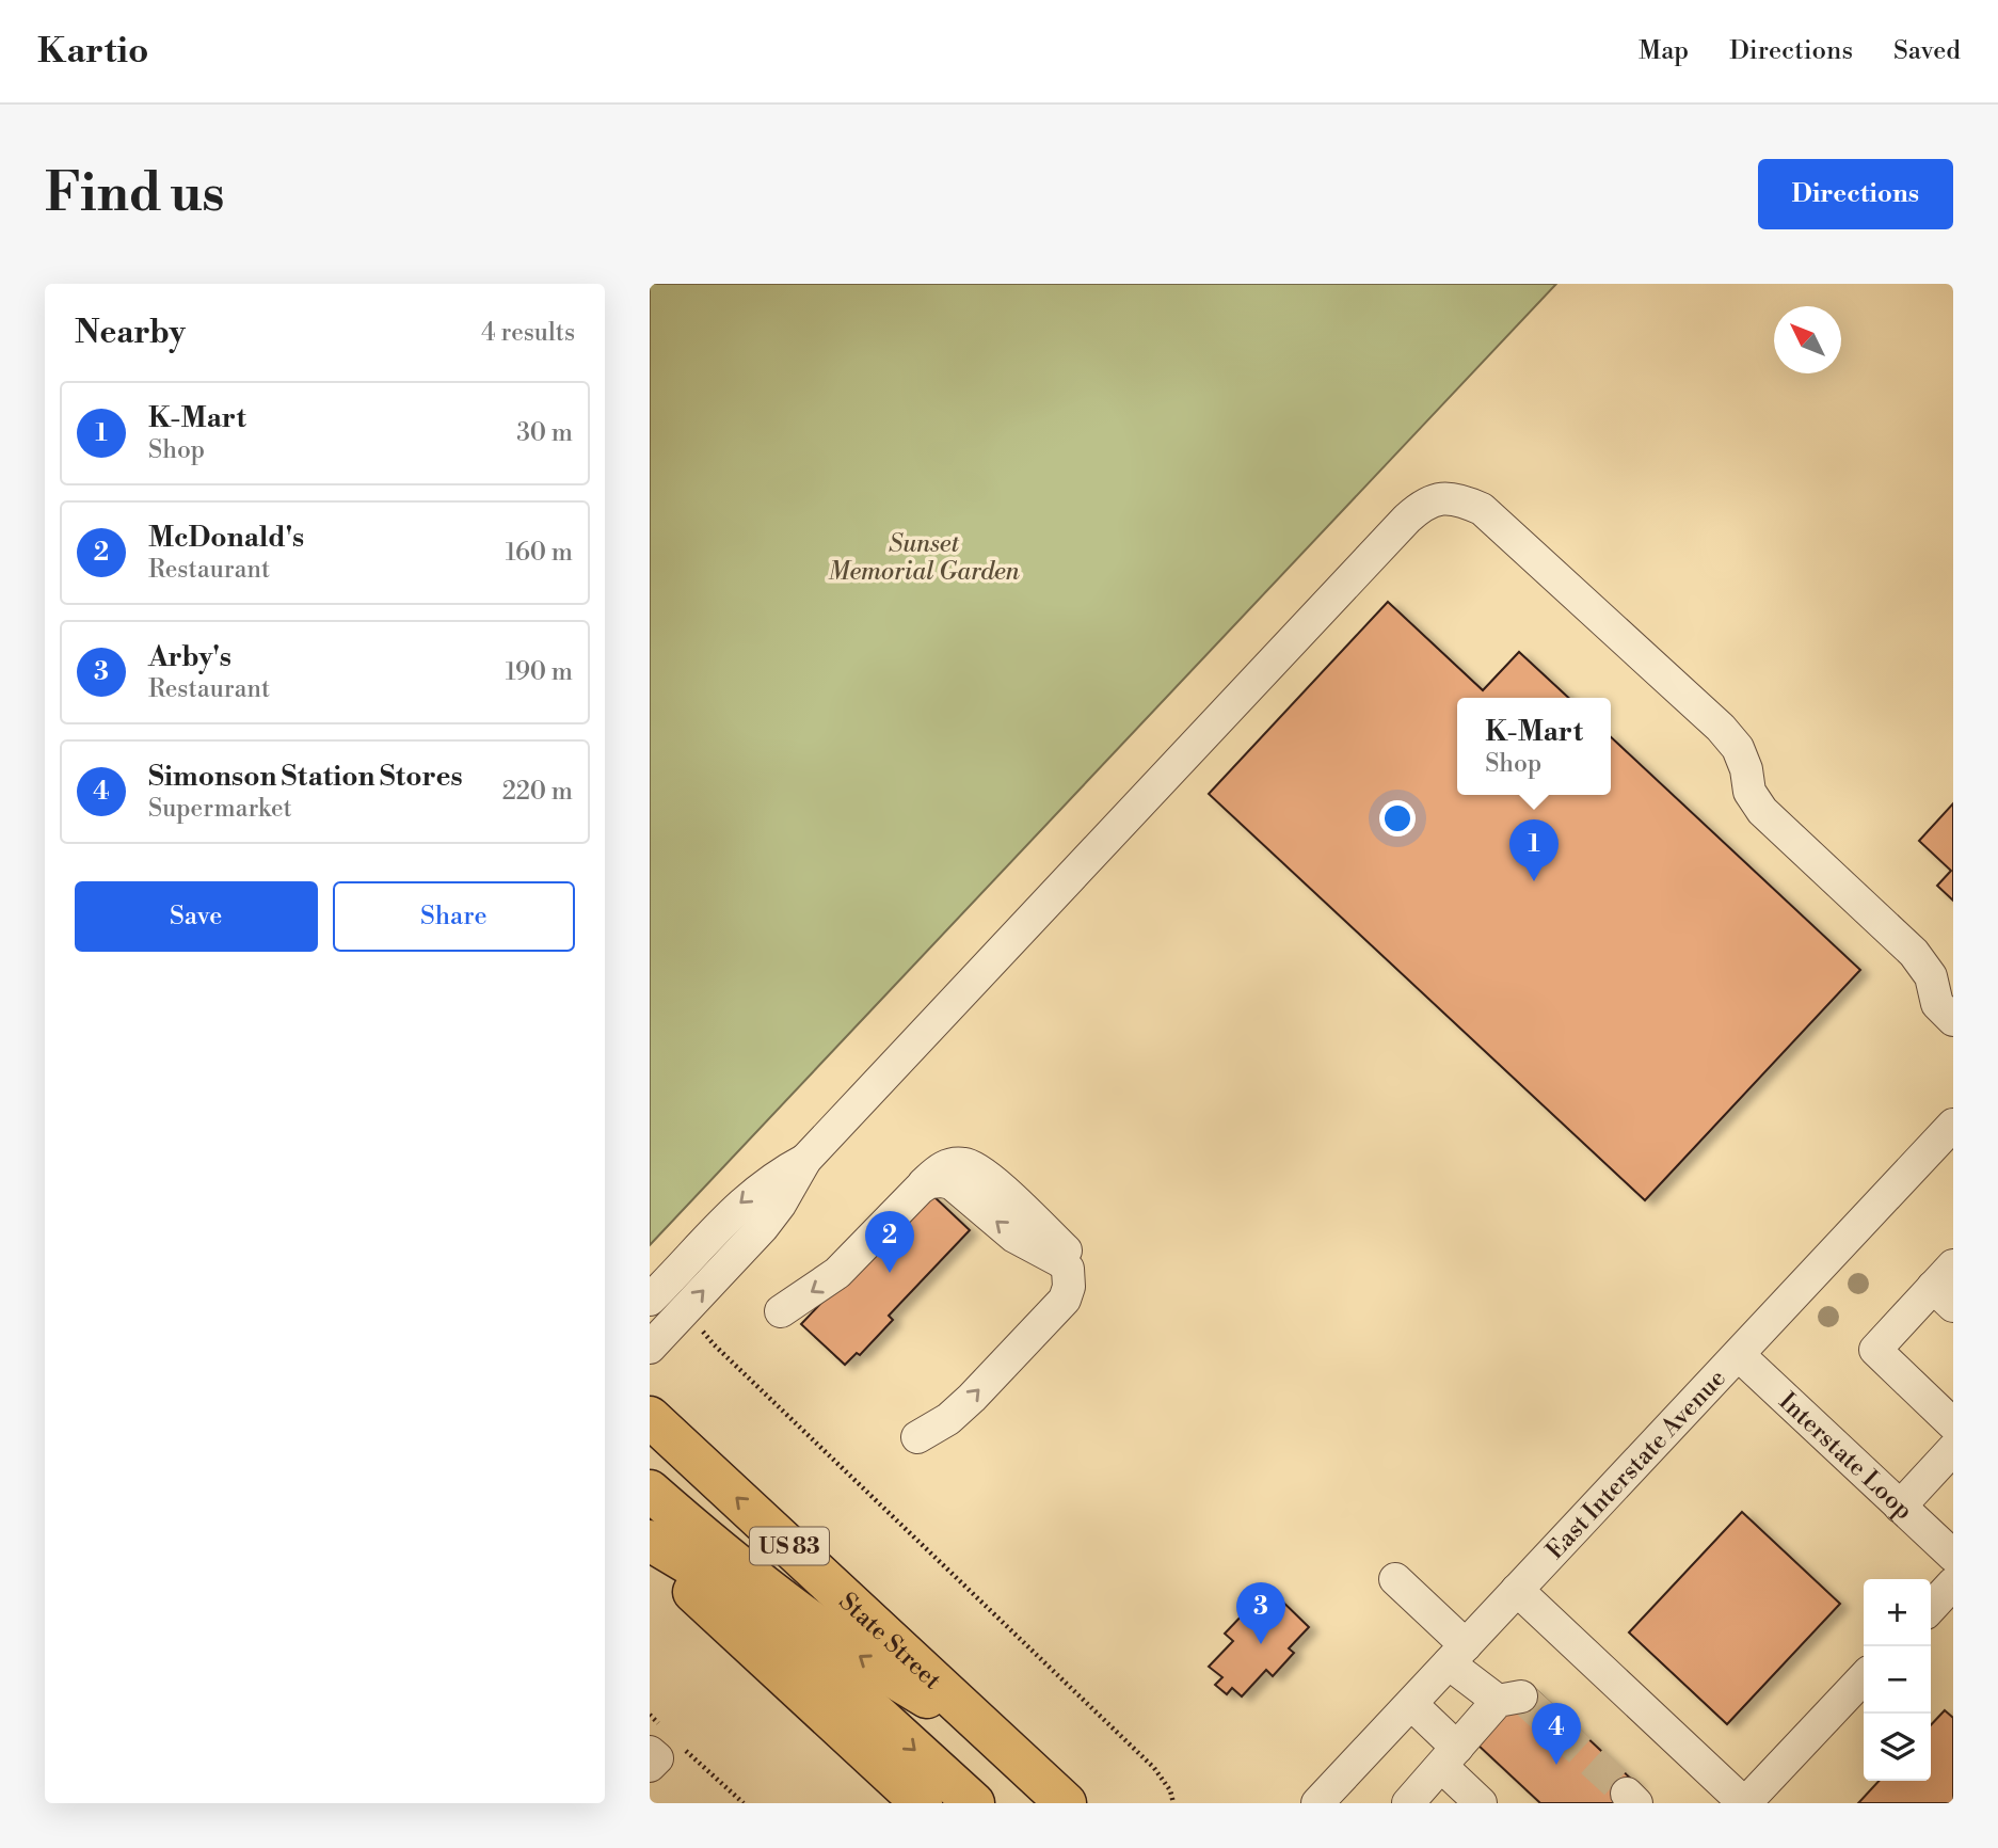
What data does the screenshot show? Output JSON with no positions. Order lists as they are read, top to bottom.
{
  "streets": {
    "highway": ["US 83", "State Street"],
    "street": ["Interstate Loop", "East Interstate Avenue"]
  },
  "crossings": [
    ["Interstate Loop", "East Interstate Avenue"]
  ],
  "parks": ["Sunset Memorial Garden"],
  "north": "top left",
  "page": {
    "header": "Kartio",
    "nav": ["Map", "Directions", "Saved"],
    "buttons": [
      "Directions",
      ["Save", "Share"]
    ],
    "title": "Find us",
    "heading": ["Nearby", "4 results"],
    "list": [
      {
        "mark": "1",
        "name": "K-Mart",
        "note": "Shop",
        "value": "30 m"
      },
      {
        "mark": "2",
        "name": "McDonald's",
        "note": "Restaurant",
        "value": "160 m"
      },
      {
        "mark": "3",
        "name": "Arby's",
        "note": "Restaurant",
        "value": "190 m"
      },
      {
        "mark": "4",
        "name": "Simonson Station Stores",
        "note": "Supermarket",
        "value": "220 m"
      }
    ],
    "popup": ["K-Mart", "Shop"],
    "pins": [
      "1",
      "2",
      "3",
      "4"
    ],
    "map_buttons": ["+", "−"]
  }
}
